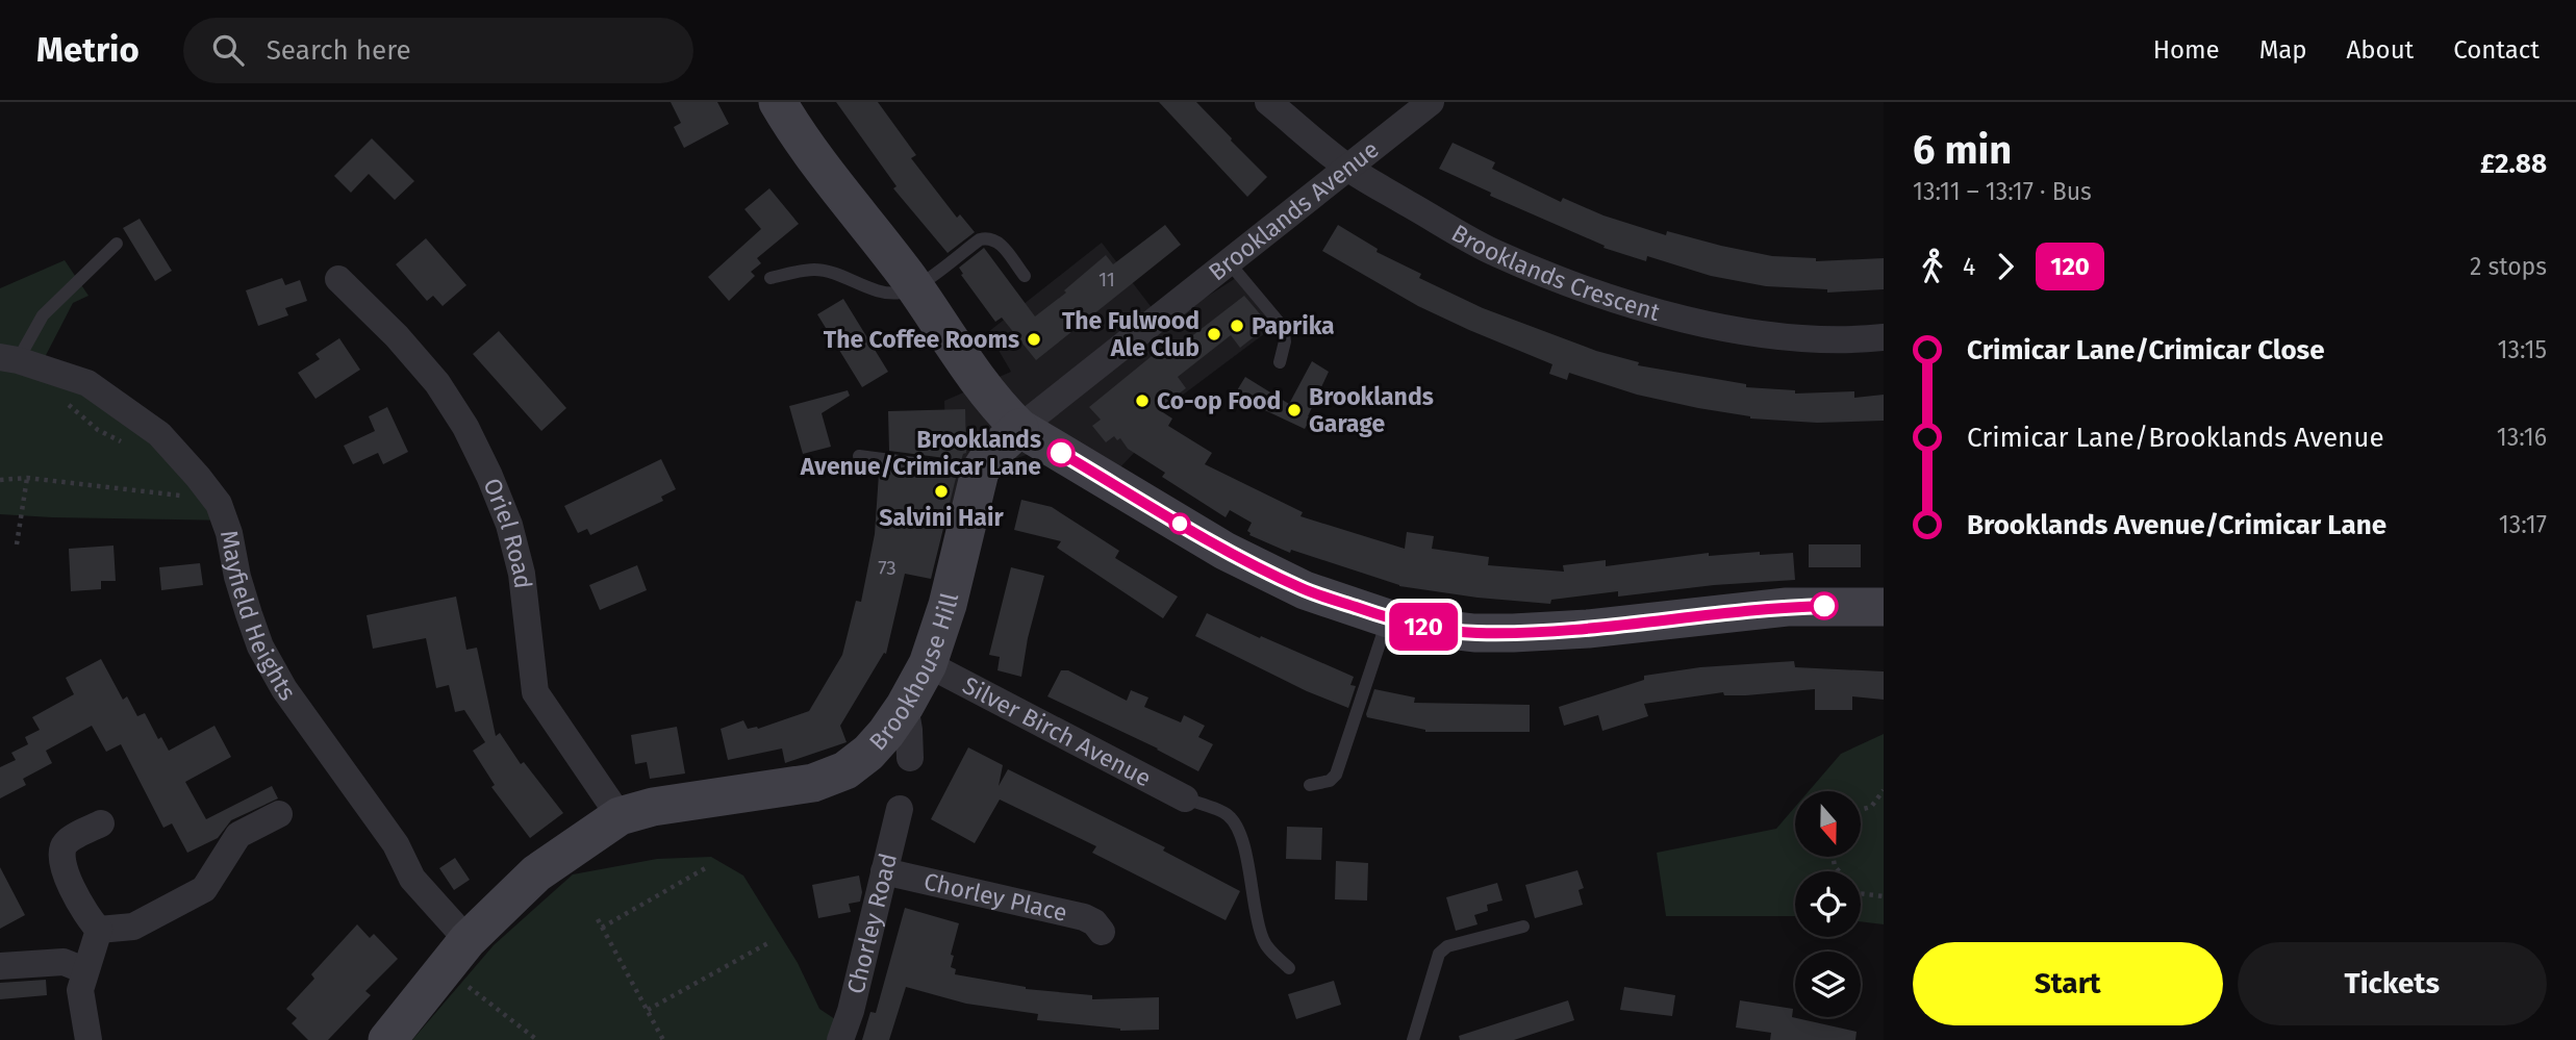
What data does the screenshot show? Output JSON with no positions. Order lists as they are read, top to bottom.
{
  "streets": {
    "street": [
      "Brooklands Avenue",
      "Brooklands Crescent",
      "Oriel Road",
      "Mayfield Heights",
      "Brookhouse Hill",
      "Silver Birch Avenue",
      "Chorley Place",
      "Chorley Road"
    ]
  },
  "crossings": [
    ["Brooklands Avenue", "Brooklands Crescent"],
    ["Brooklands Avenue", "Brookhouse Hill"],
    ["Oriel Road", "Brookhouse Hill"],
    ["Mayfield Heights", "Brookhouse Hill"],
    ["Brookhouse Hill", "Silver Birch Avenue"],
    ["Chorley Place", "Chorley Road"]
  ],
  "places": [
    "Paprika",
    "The Fulwood Ale Club",
    "The Coffee Rooms",
    "Co-op Food",
    "Brooklands Garage",
    "Brooklands Avenue/Crimicar Lane",
    "Salvini Hair"
  ],
  "lines": ["bus line 120"],
  "house_numbers": ["11", "73"],
  "north": "bottom",
  "page": {
    "header": "Metrio",
    "search": "Search here",
    "nav": [
      "Home",
      "Map",
      "About",
      "Contact"
    ],
    "on_map": "120",
    "heading": ["6 min", "13:11 – 13:17 · Bus", "£2.88"],
    "legs": ["4", "120", "2 stops"],
    "list": [
      {
        "name": "Crimicar Lane/Crimicar Close",
        "value": "13:15"
      },
      {
        "name": "Crimicar Lane/Brooklands Avenue",
        "value": "13:16"
      },
      {
        "name": "Brooklands Avenue/Crimicar Lane",
        "value": "13:17"
      }
    ],
    "buttons": ["Start", "Tickets"]
  }
}
